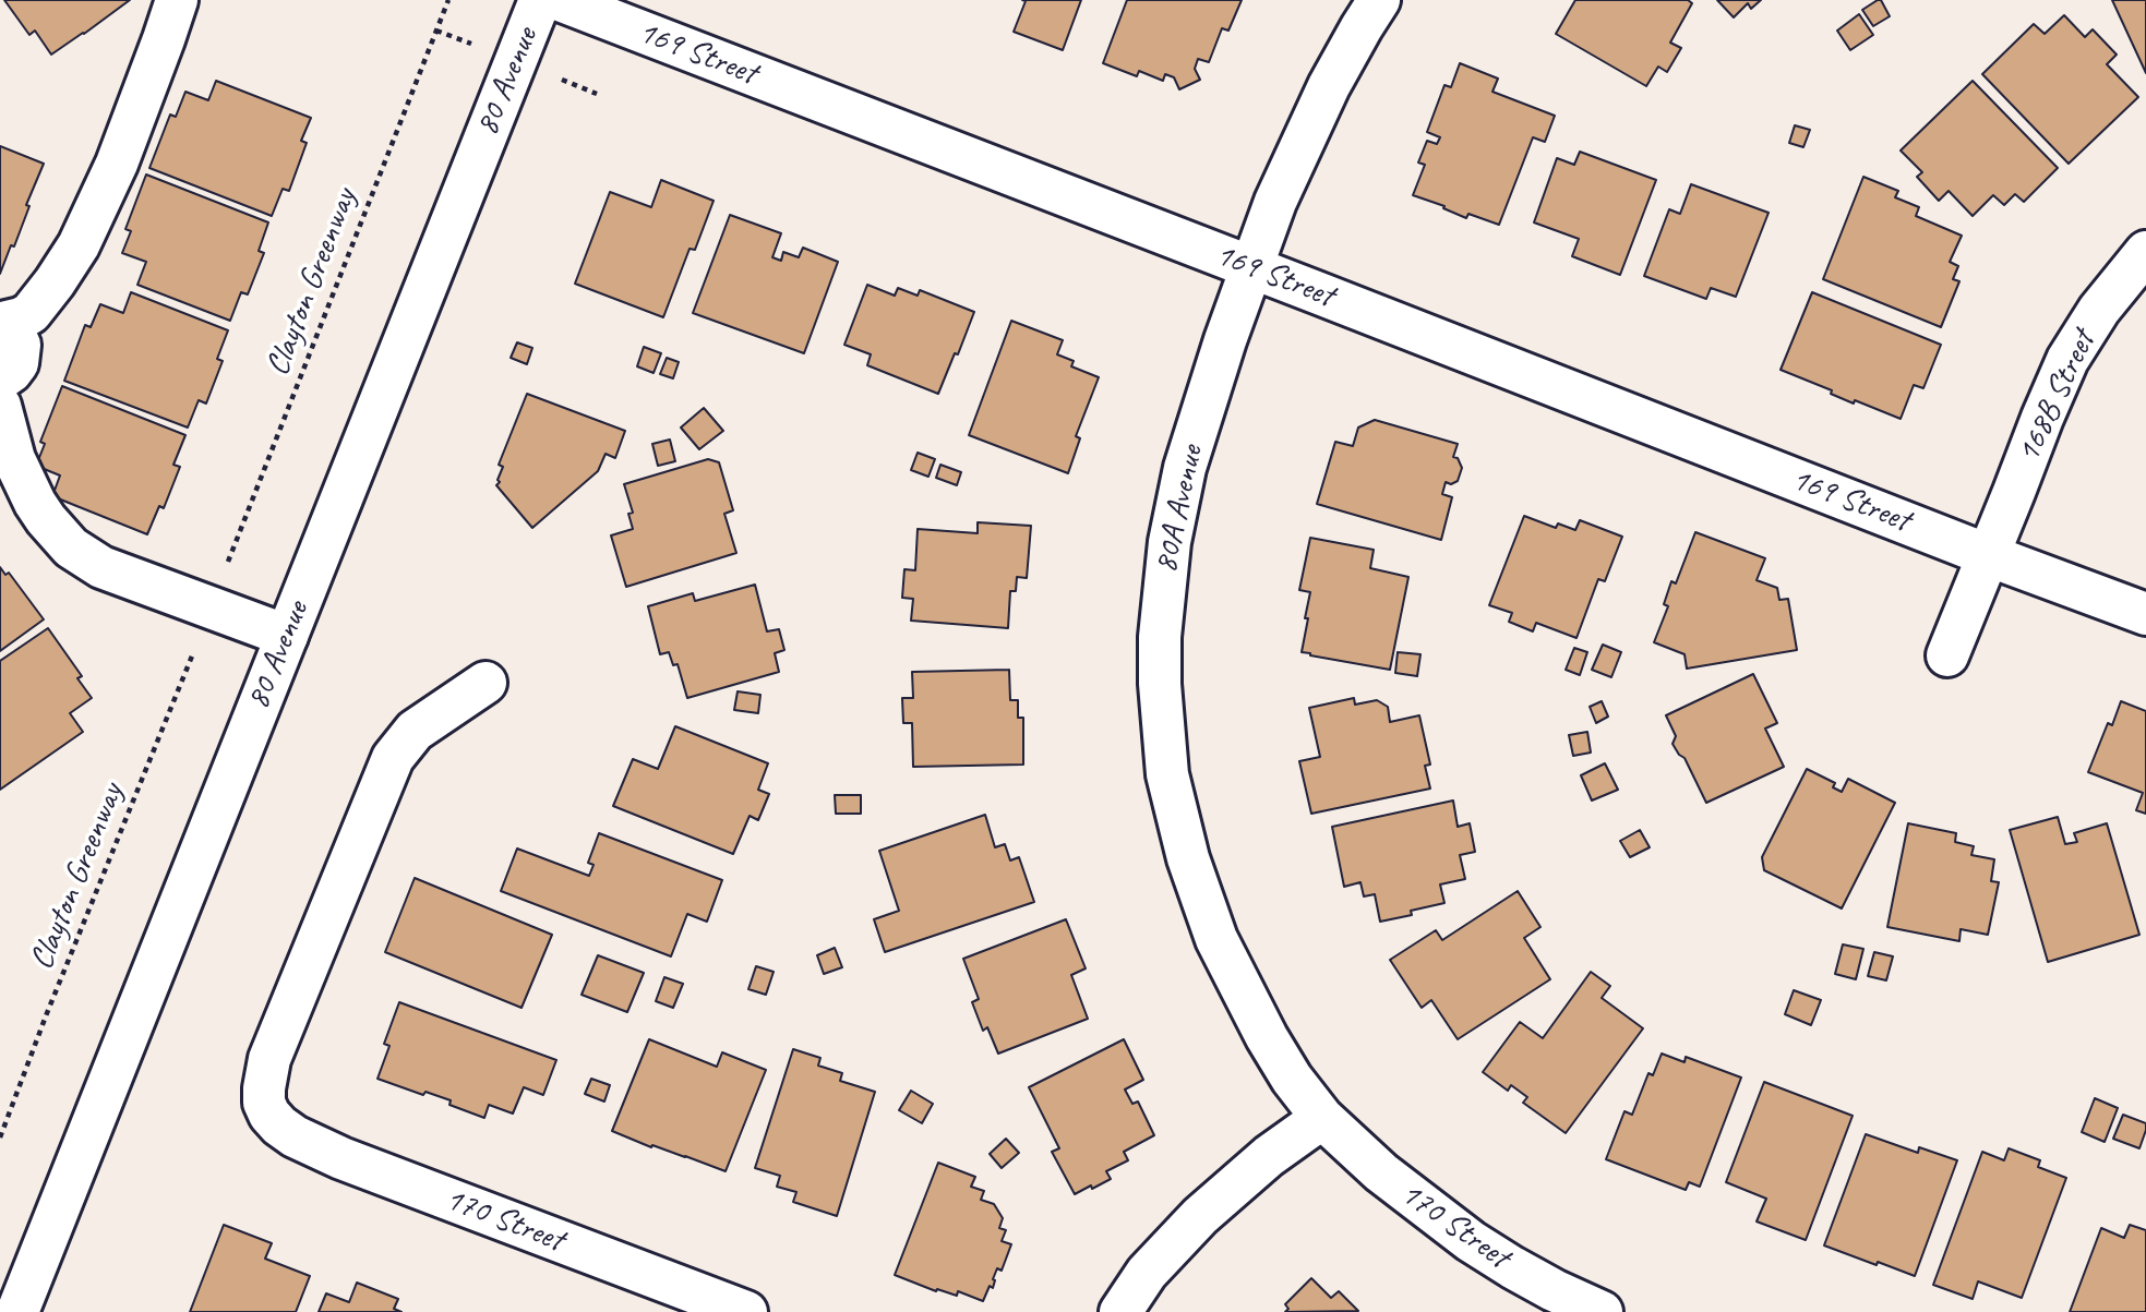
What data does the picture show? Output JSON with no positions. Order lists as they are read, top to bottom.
{
  "streets": {
    "street": [
      "169 Street",
      "80 Avenue",
      "168B Street",
      "80A Avenue",
      "170 Street"
    ],
    "path": ["Clayton Greenway"]
  },
  "crossings": [
    ["169 Street", "168B Street"],
    ["169 Street", "80A Avenue"],
    ["80A Avenue", "170 Street"]
  ]
}
